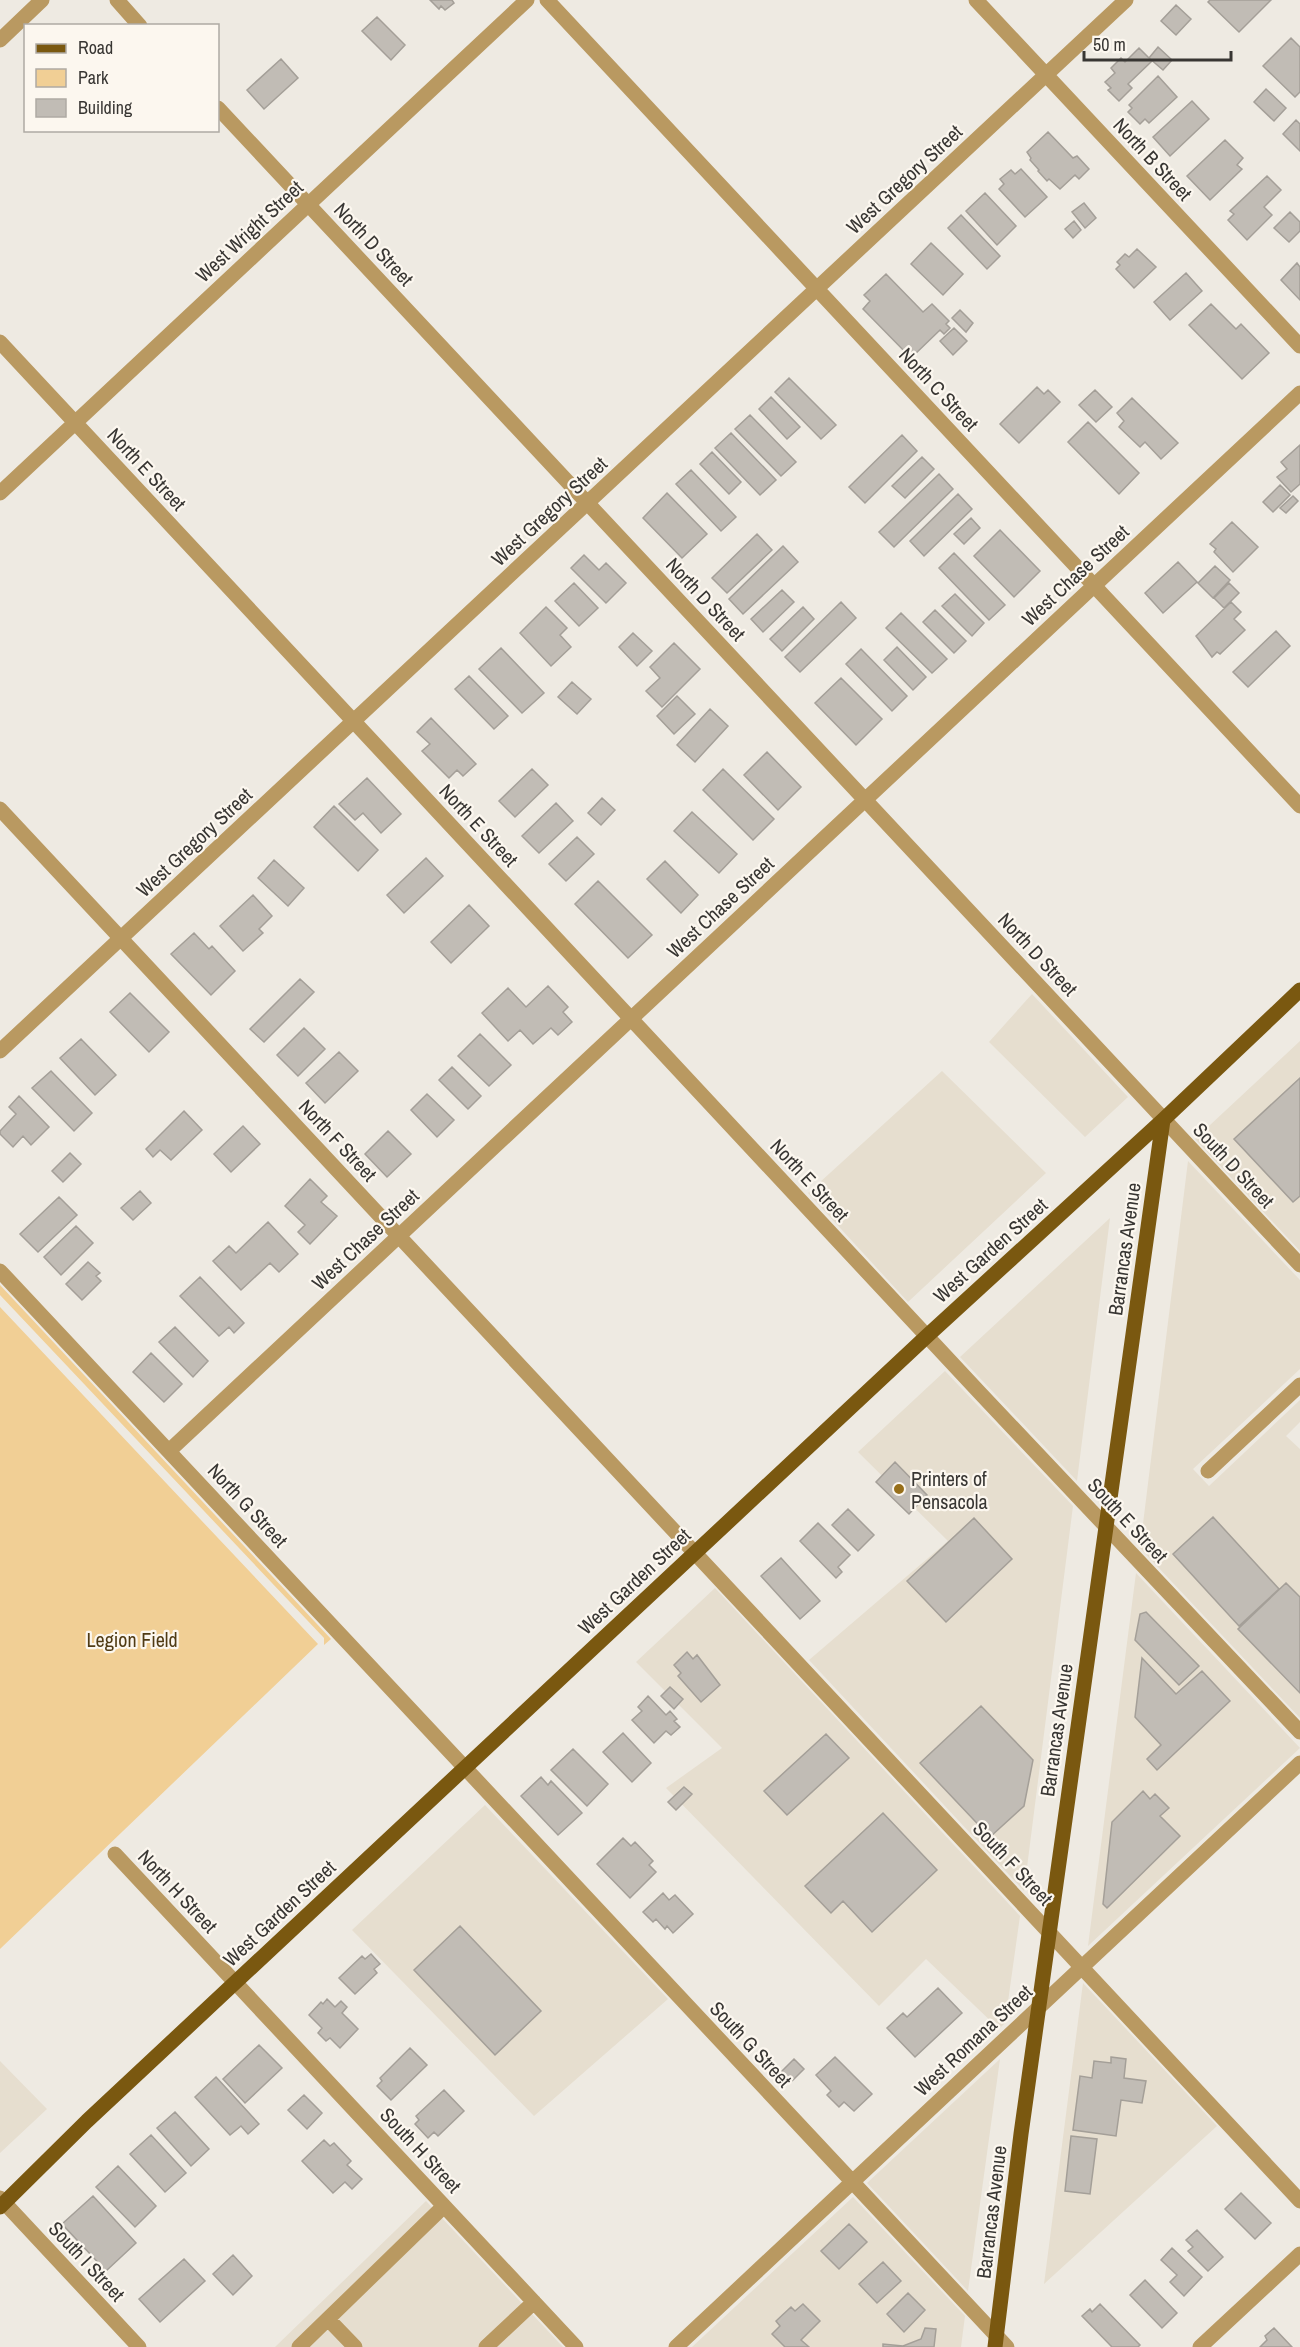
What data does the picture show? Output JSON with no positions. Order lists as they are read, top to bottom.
{
  "streets": {
    "main road": ["Barrancas Avenue", "West Garden Street"],
    "street": [
      "North B Street",
      "West Gregory Street",
      "West Wright Street",
      "North D Street",
      "North C Street",
      "North E Street",
      "West Chase Street",
      "North F Street",
      "South D Street",
      "North G Street",
      "South E Street",
      "South F Street",
      "North H Street",
      "West Romana Street",
      "South G Street",
      "South H Street",
      "South I Street"
    ]
  },
  "crossings": [
    ["North B Street", "West Gregory Street"],
    ["West Gregory Street", "North D Street"],
    ["West Gregory Street", "North C Street"],
    ["West Gregory Street", "North E Street"],
    ["West Gregory Street", "North F Street"],
    ["West Wright Street", "North D Street"],
    ["West Wright Street", "North E Street"],
    ["North D Street", "West Chase Street"],
    ["North D Street", "South D Street"],
    ["North D Street", "Barrancas Avenue"],
    ["North D Street", "West Garden Street"],
    ["North C Street", "West Chase Street"],
    ["North E Street", "West Chase Street"],
    ["North E Street", "West Garden Street"],
    ["North E Street", "South E Street"],
    ["West Chase Street", "North F Street"],
    ["West Chase Street", "North G Street"],
    ["North F Street", "West Garden Street"],
    ["North F Street", "South F Street"],
    ["South D Street", "Barrancas Avenue"],
    ["South D Street", "West Garden Street"],
    ["Barrancas Avenue", "West Garden Street"],
    ["Barrancas Avenue", "South E Street"],
    ["Barrancas Avenue", "South F Street"],
    ["Barrancas Avenue", "West Romana Street"],
    ["Barrancas Avenue", "South G Street"],
    ["West Garden Street", "North G Street"],
    ["West Garden Street", "South E Street"],
    ["West Garden Street", "South F Street"],
    ["West Garden Street", "North H Street"],
    ["West Garden Street", "South G Street"],
    ["West Garden Street", "South H Street"],
    ["West Garden Street", "South I Street"],
    ["North G Street", "South G Street"],
    ["South F Street", "West Romana Street"],
    ["North H Street", "South H Street"],
    ["West Romana Street", "South G Street"]
  ],
  "parks": ["Legion Field"],
  "places": ["Printers of Pensacola"],
  "legend": ["Road", "Park", "Building"],
  "scale_bar": "50 m"
}
